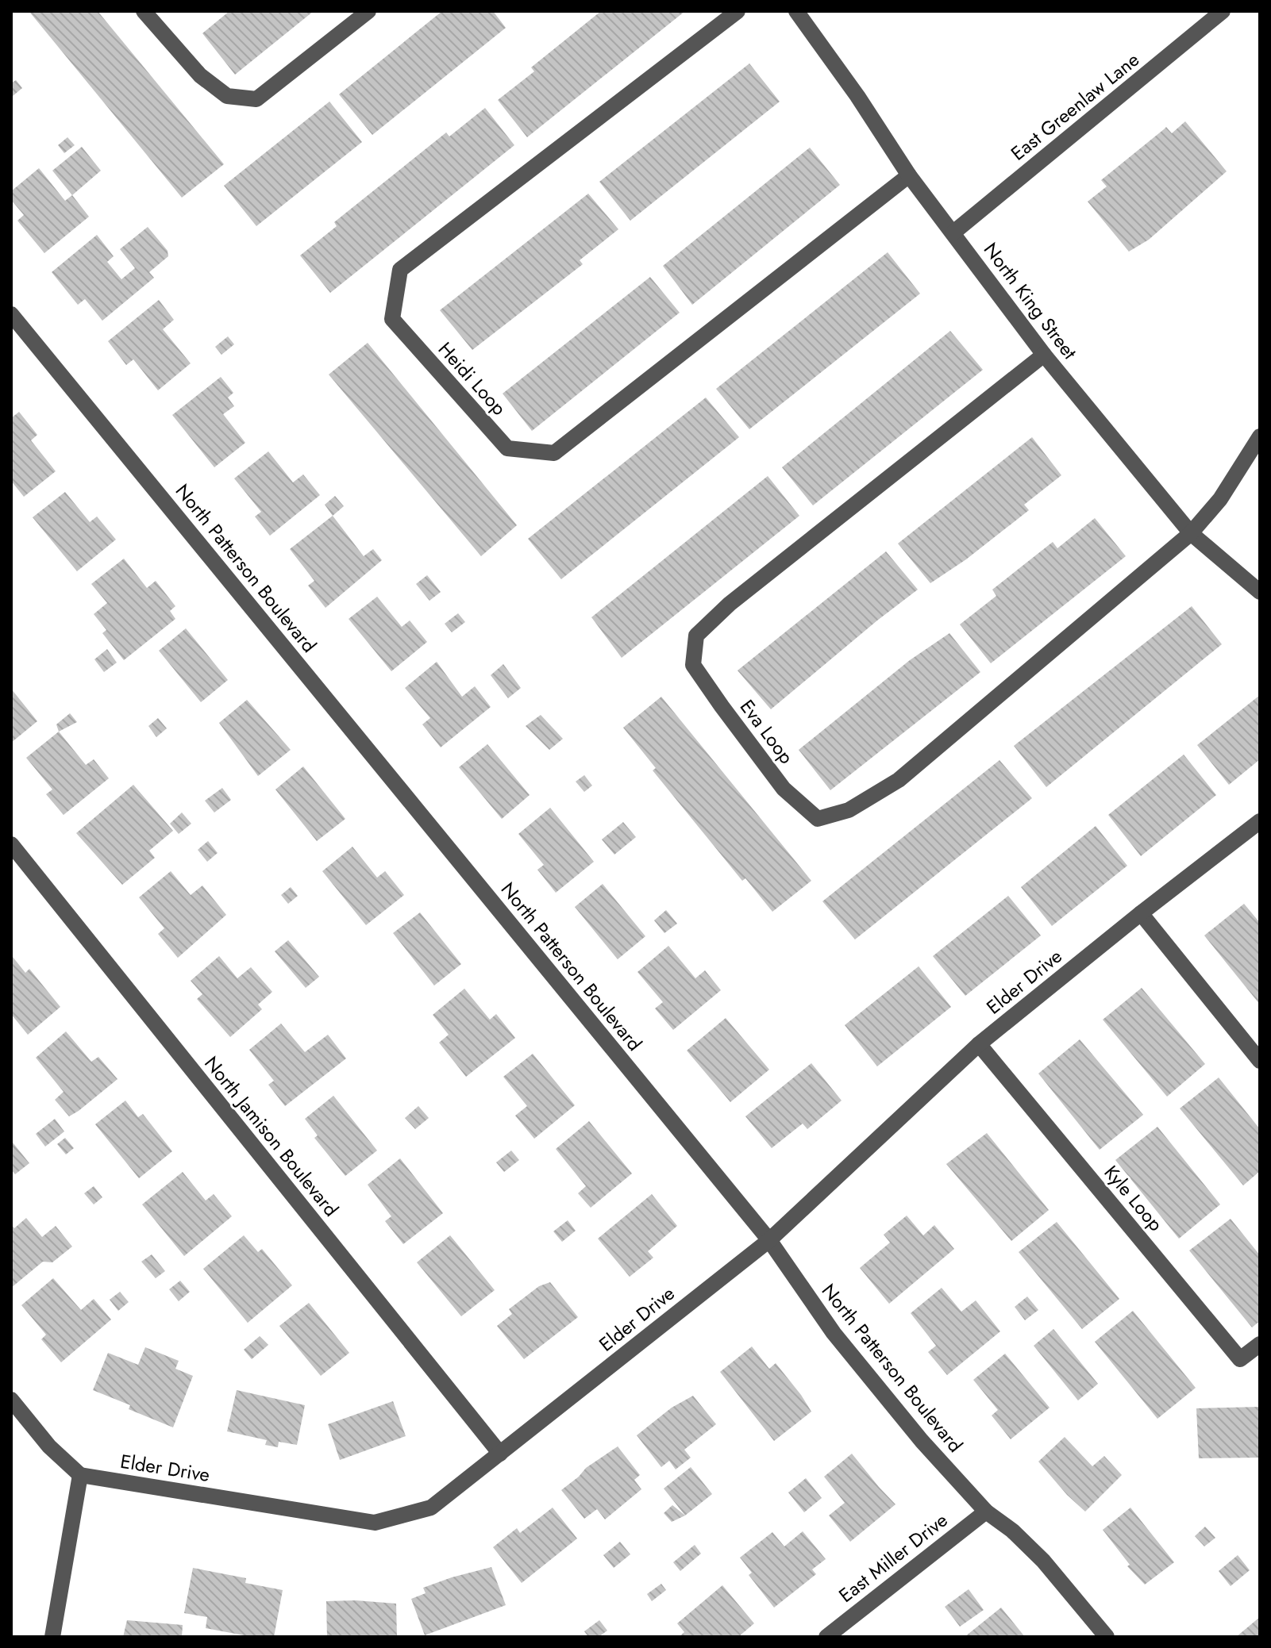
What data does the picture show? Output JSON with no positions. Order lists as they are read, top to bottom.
{
  "streets": {
    "street": [
      "East Greenlaw Lane",
      "North King Street",
      "Heidi Loop",
      "North Patterson Boulevard",
      "Eva Loop",
      "Elder Drive",
      "North Jamison Boulevard",
      "Kyle Loop",
      "East Miller Drive"
    ]
  },
  "crossings": [
    ["East Greenlaw Lane", "North King Street"],
    ["North King Street", "Heidi Loop"],
    ["North King Street", "Eva Loop"],
    ["North Patterson Boulevard", "Elder Drive"],
    ["North Patterson Boulevard", "East Miller Drive"],
    ["Elder Drive", "North Jamison Boulevard"],
    ["Elder Drive", "Kyle Loop"]
  ]
}
